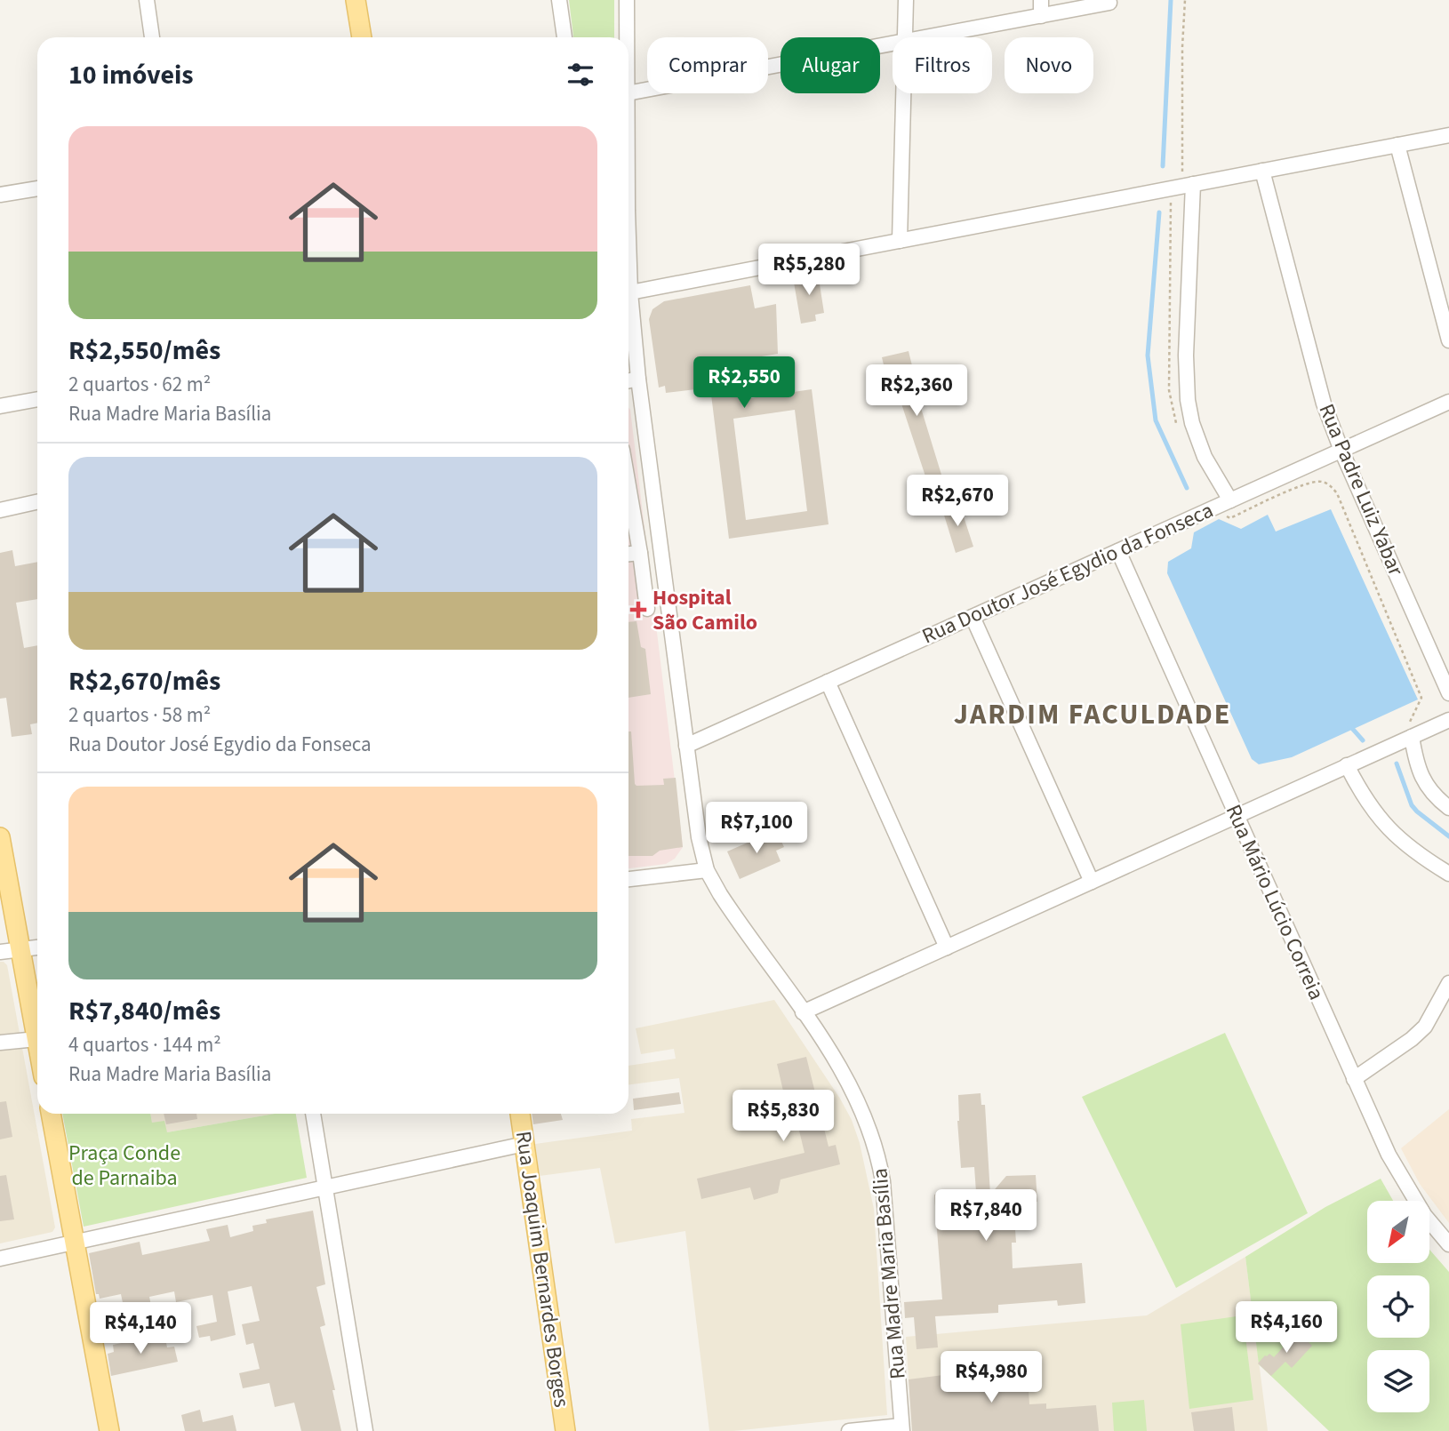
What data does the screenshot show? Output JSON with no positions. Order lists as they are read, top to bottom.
{
  "streets": {
    "main road": ["Rua Joaquim Bernardes Borges"],
    "street": [
      "Rua Padre Luiz Yabar",
      "Rua Doutor José Egydio da Fonseca",
      "Rua Mário Lúcio Correia",
      "Rua Madre Maria Basília"
    ]
  },
  "crossings": [
    ["Rua Padre Luiz Yabar", "Rua Doutor José Egydio da Fonseca"],
    ["Rua Doutor José Egydio da Fonseca", "Rua Mário Lúcio Correia"],
    ["Rua Doutor José Egydio da Fonseca", "Rua Madre Maria Basília"]
  ],
  "districts": ["JARDIM FACULDADE"],
  "parks": ["Praça Conde de Parnaiba"],
  "places": {
    "health": ["Hospital São Camilo"]
  },
  "north": "bottom left",
  "page": {
    "chip": [
      "Comprar",
      "Alugar",
      "Filtros",
      "Novo"
    ],
    "heading": "10 imóveis",
    "list": [
      {
        "name": "R$2,550/mês",
        "note": "2 quartos · 62 m² · Rua Madre Maria Basília"
      },
      {
        "name": "R$2,670/mês",
        "note": "2 quartos · 58 m² · Rua Doutor José Egydio da Fonseca"
      },
      {
        "name": "R$7,840/mês",
        "note": "4 quartos · 144 m² · Rua Madre Maria Basília"
      }
    ],
    "price": [
      "R$5,280",
      "R$2,550",
      "R$2,360",
      "R$2,670",
      "R$7,100",
      "R$5,830",
      "R$7,840",
      "R$4,160",
      "R$4,140",
      "R$4,980"
    ]
  }
}
